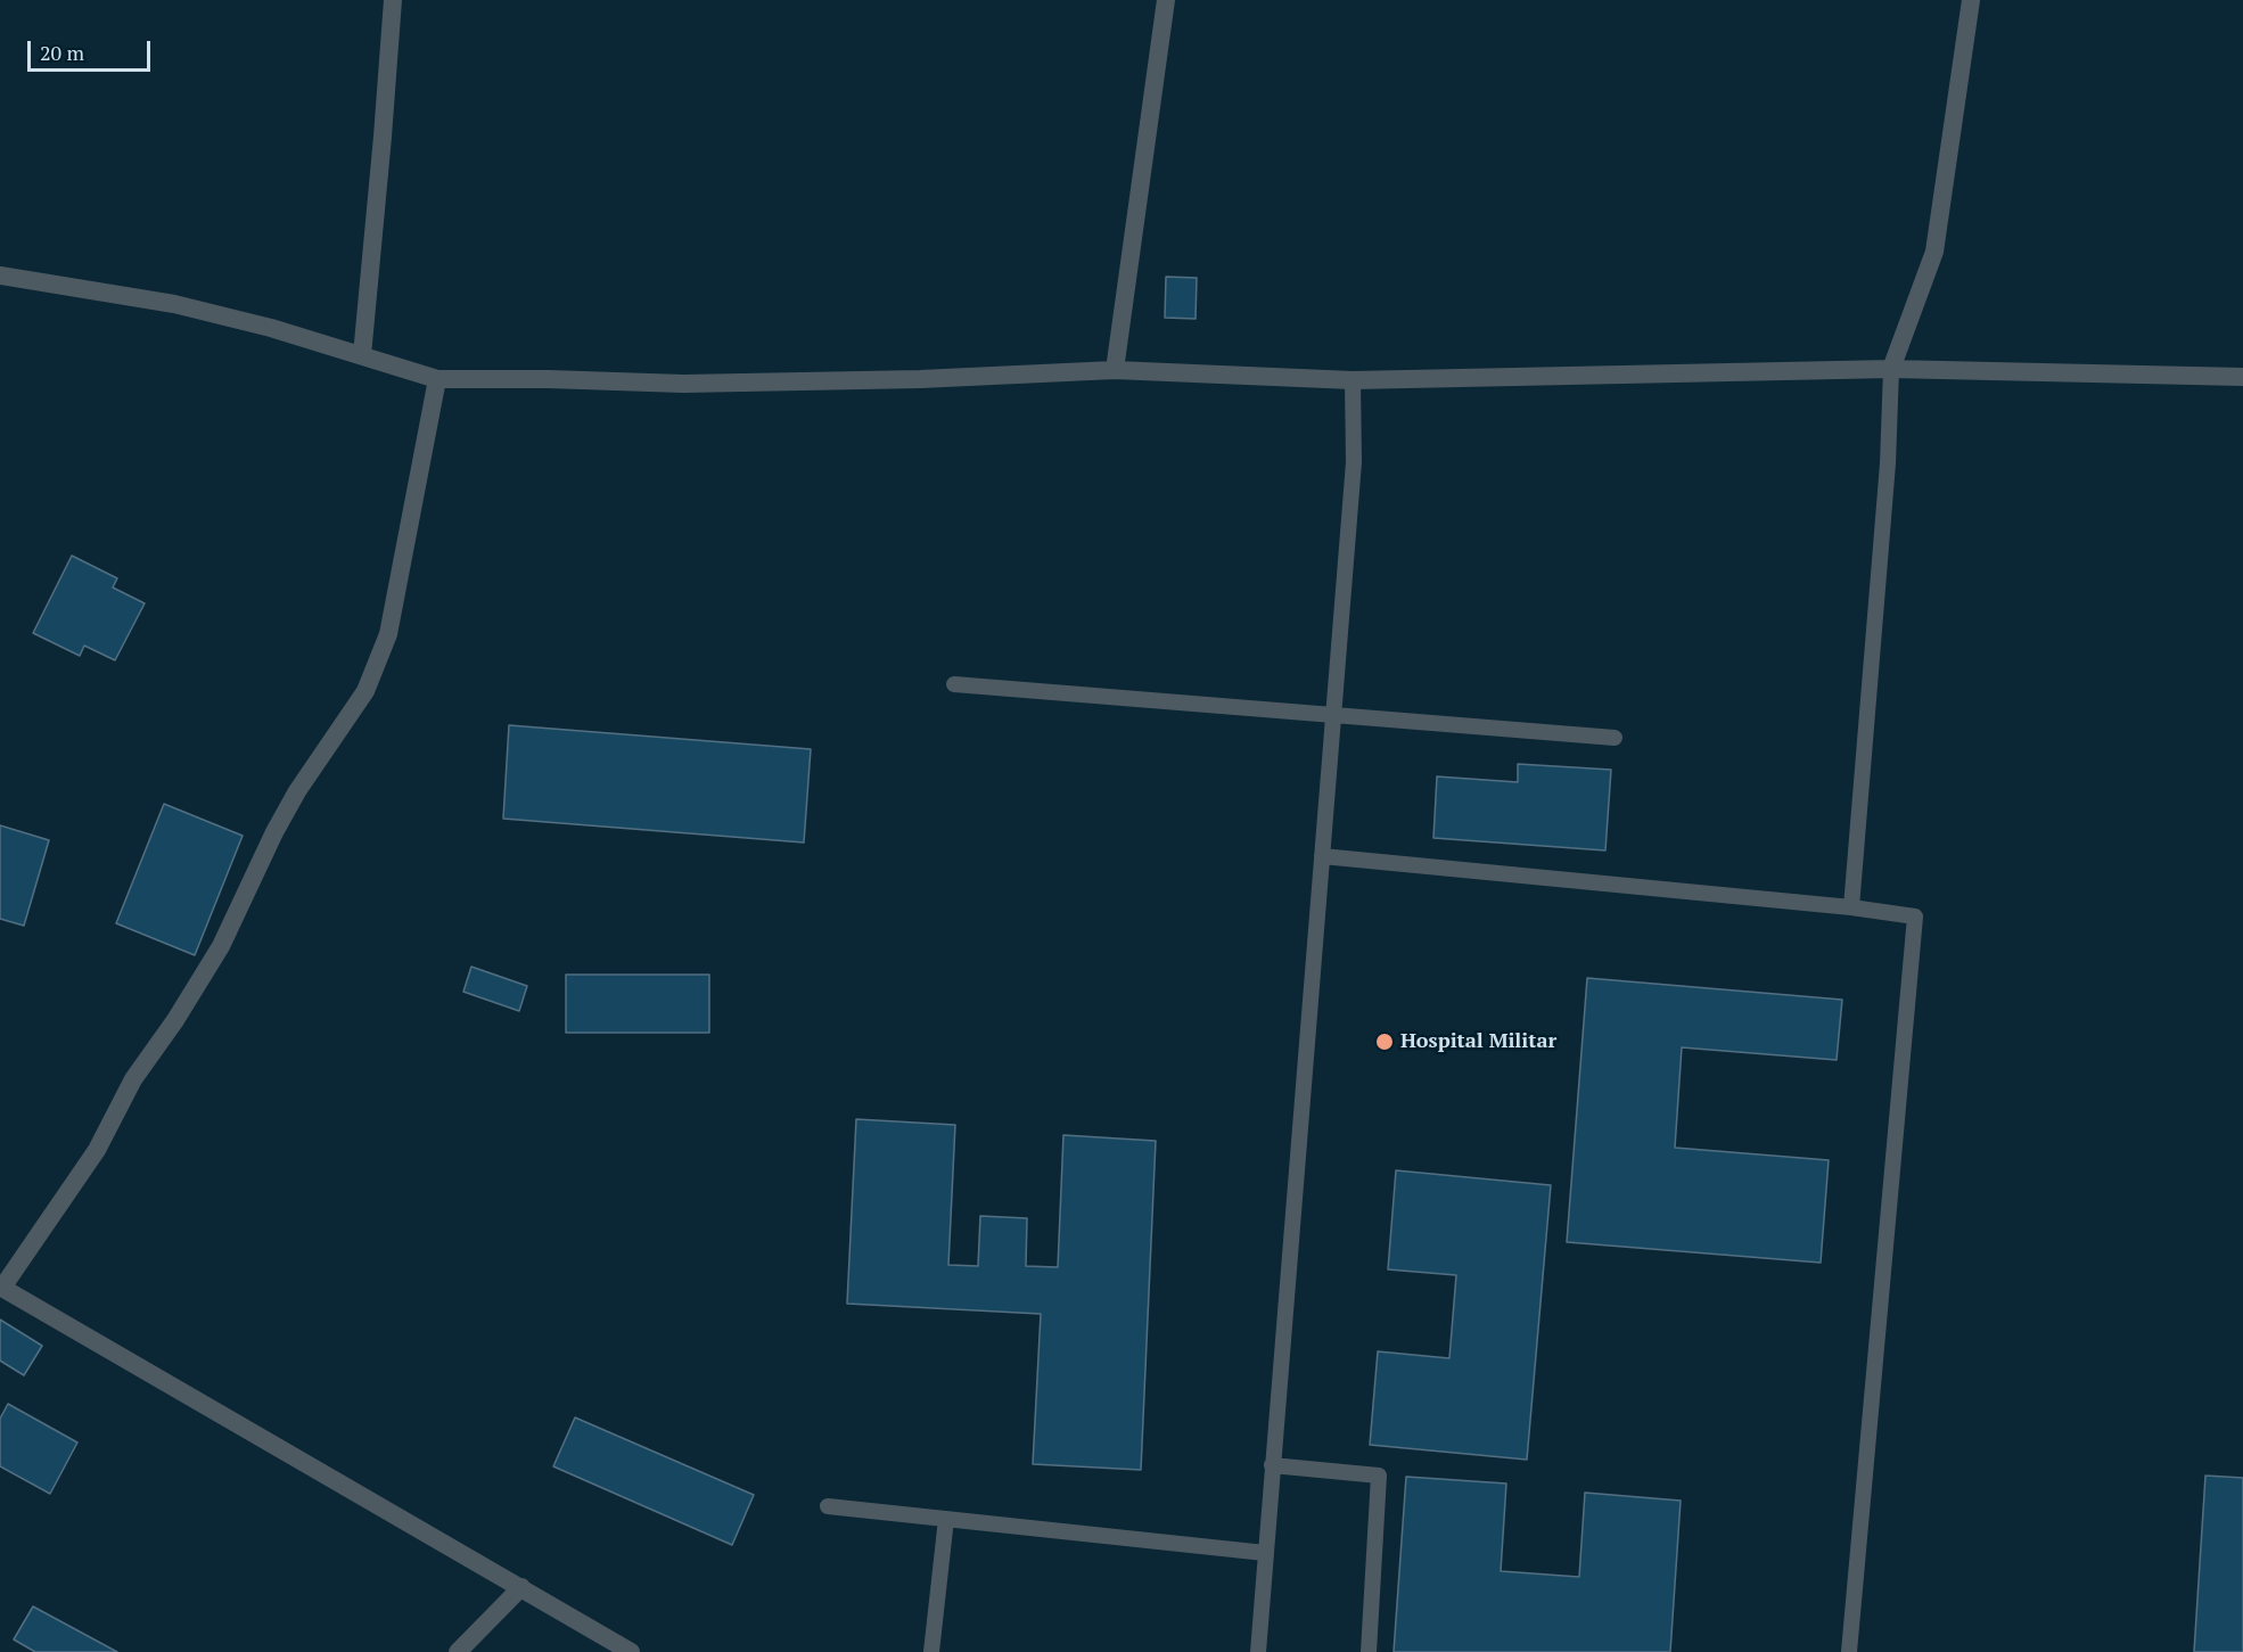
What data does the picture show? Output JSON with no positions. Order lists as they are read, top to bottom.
{
  "places": ["Hospital Militar"],
  "scale_bar": "20 m"
}
